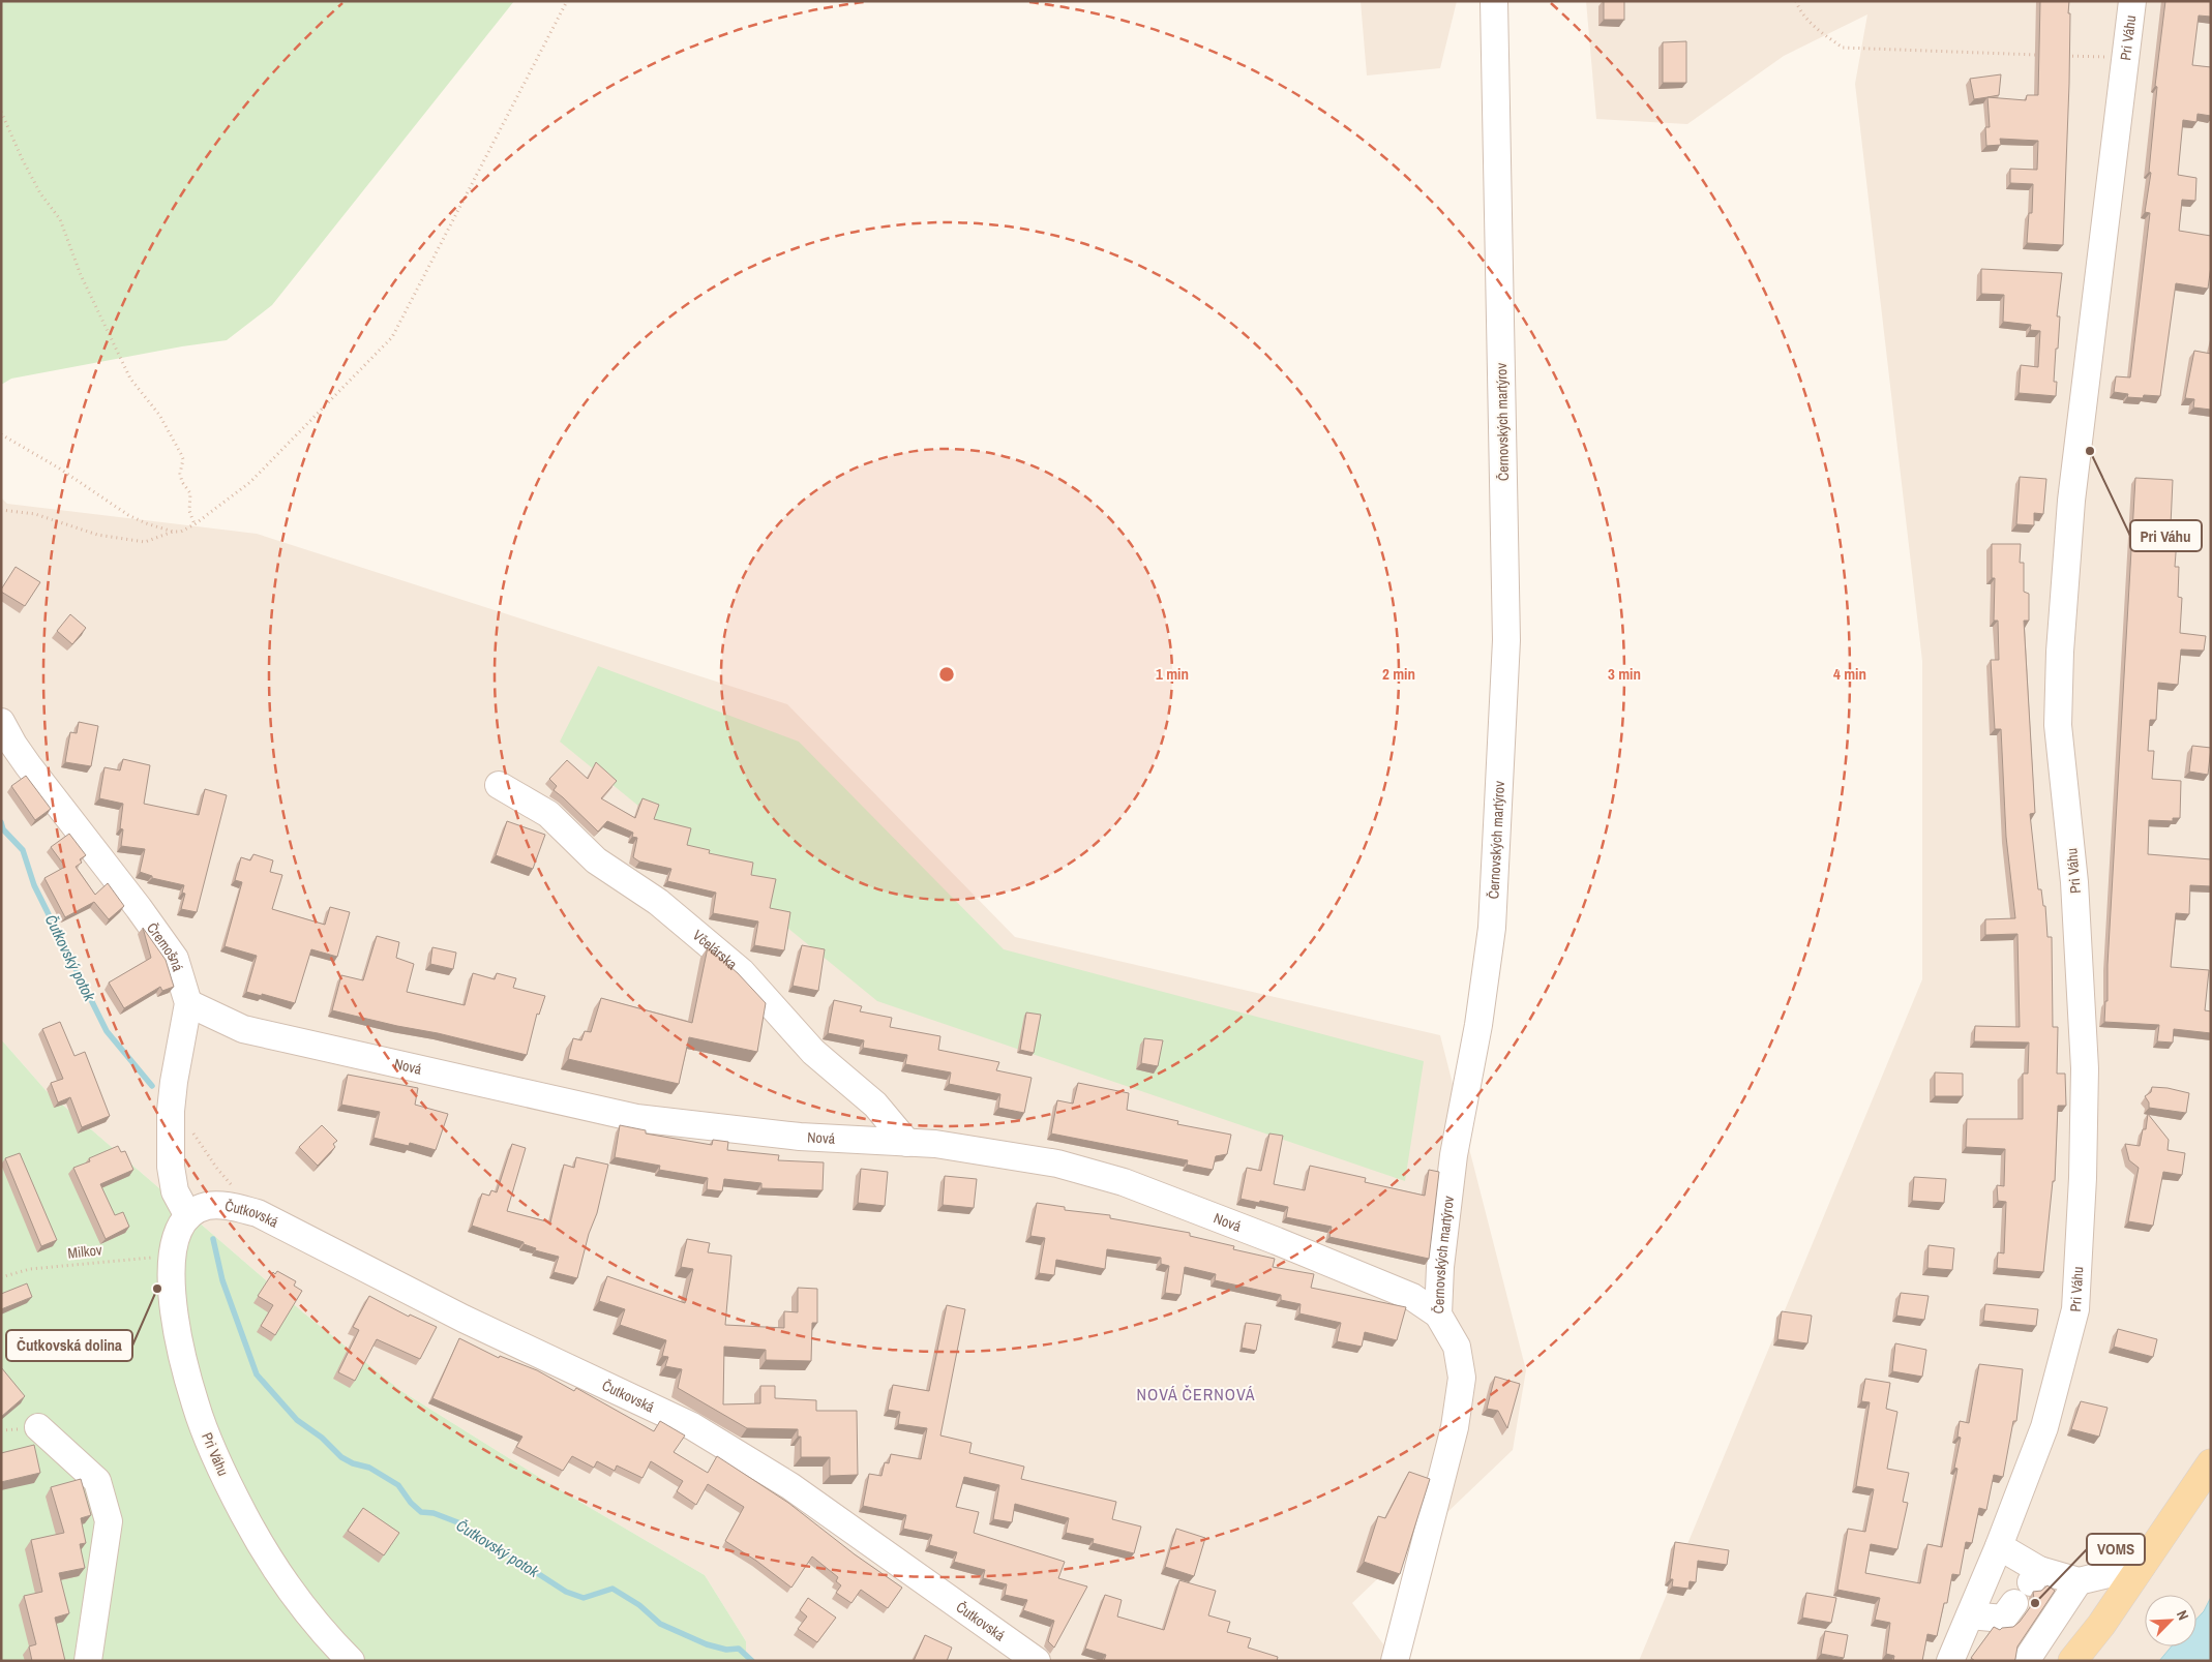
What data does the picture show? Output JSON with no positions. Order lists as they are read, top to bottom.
{
  "streets": {
    "street": [
      "Pri Váhu",
      "Černovských martýrov",
      "Čremošná",
      "Včelárska",
      "Nová",
      "Čutkovská"
    ],
    "path": ["Milkov"]
  },
  "crossings": [
    ["Pri Váhu", "Čremošná"],
    ["Pri Váhu", "Čutkovská"],
    ["Pri Váhu", "Milkov"],
    ["Černovských martýrov", "Nová"],
    ["Čremošná", "Nová"],
    ["Čremošná", "Čutkovská"],
    ["Včelárska", "Nová"]
  ],
  "districts": ["NOVÁ ČERNOVÁ"],
  "water": ["Čutkovský potok"],
  "places": ["Pri Váhu", "Čutkovská dolina", "VOMS"],
  "north": "top right",
  "rings": [
    "1 min",
    "2 min",
    "3 min",
    "4 min"
  ]
}
